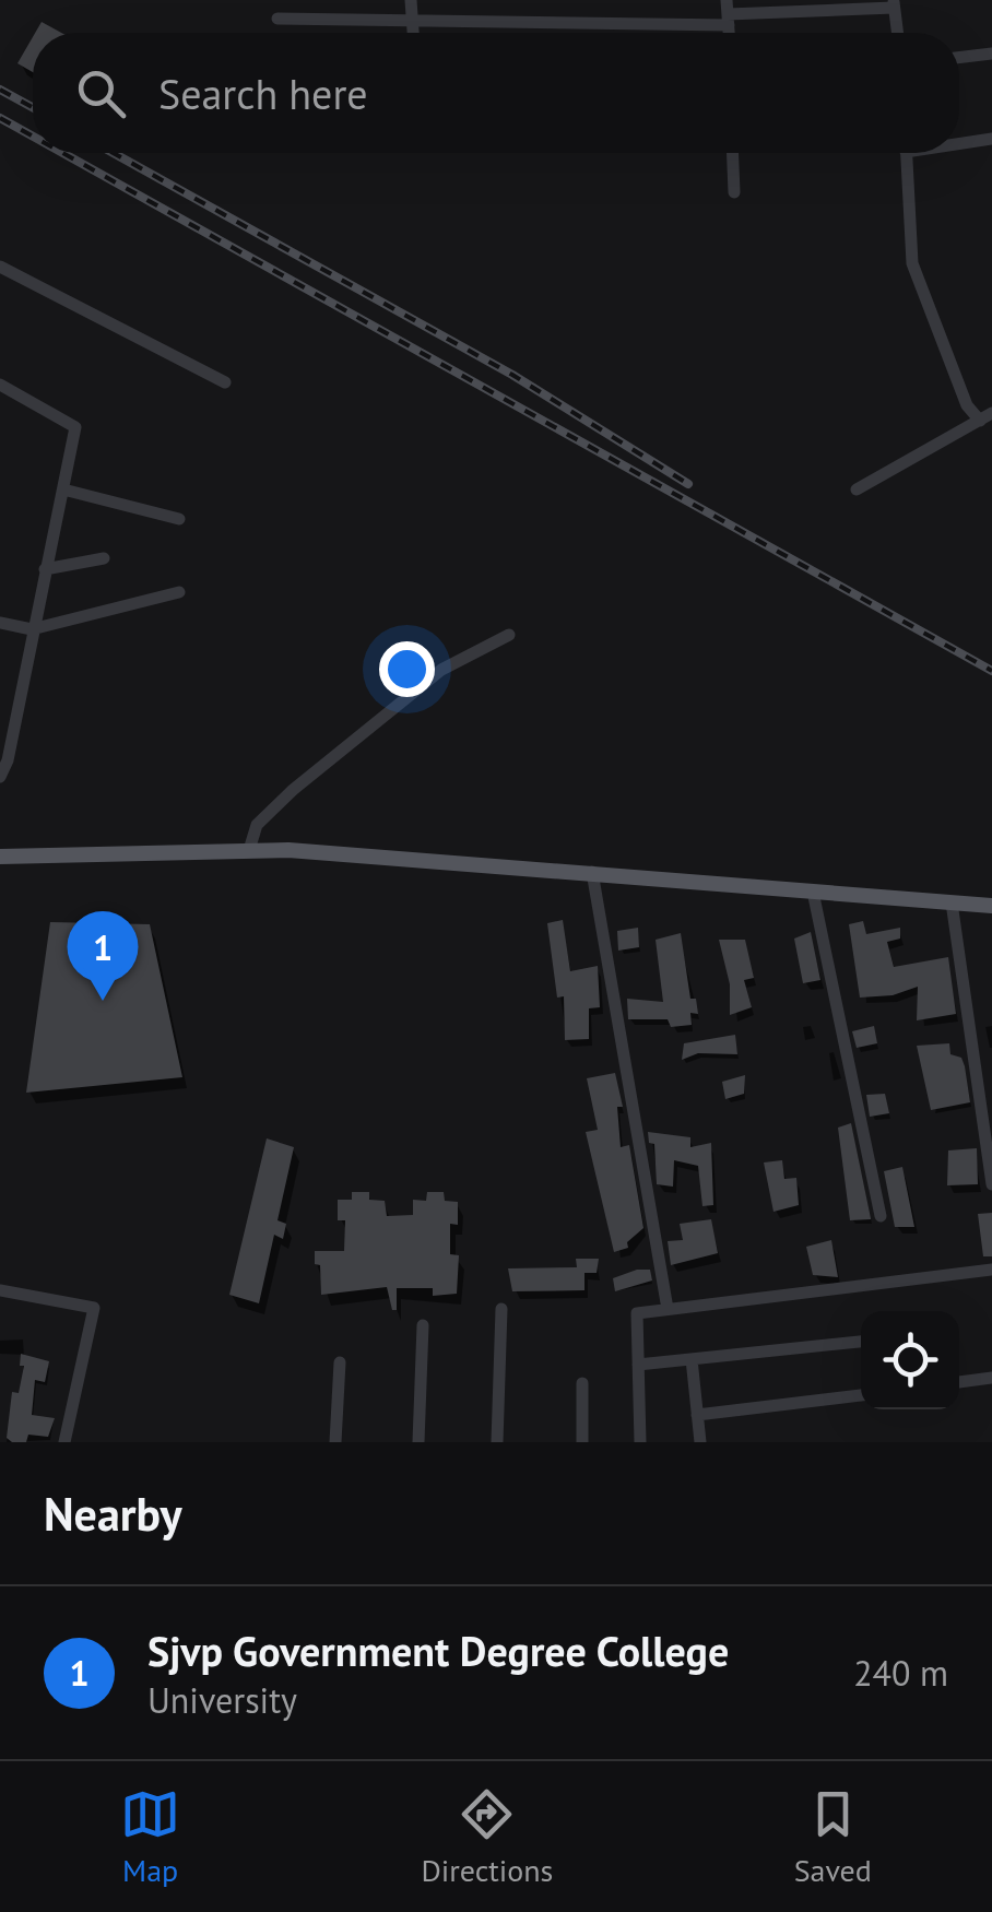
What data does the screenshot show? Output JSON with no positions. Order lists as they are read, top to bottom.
{
  "page": {
    "search": "Search here",
    "pins": "1",
    "heading": "Nearby",
    "list": [
      {
        "mark": "1",
        "name": "Sjvp Government Degree College",
        "note": "University",
        "value": "240 m"
      }
    ],
    "nav": ["Map", "Directions", "Saved"]
  }
}
